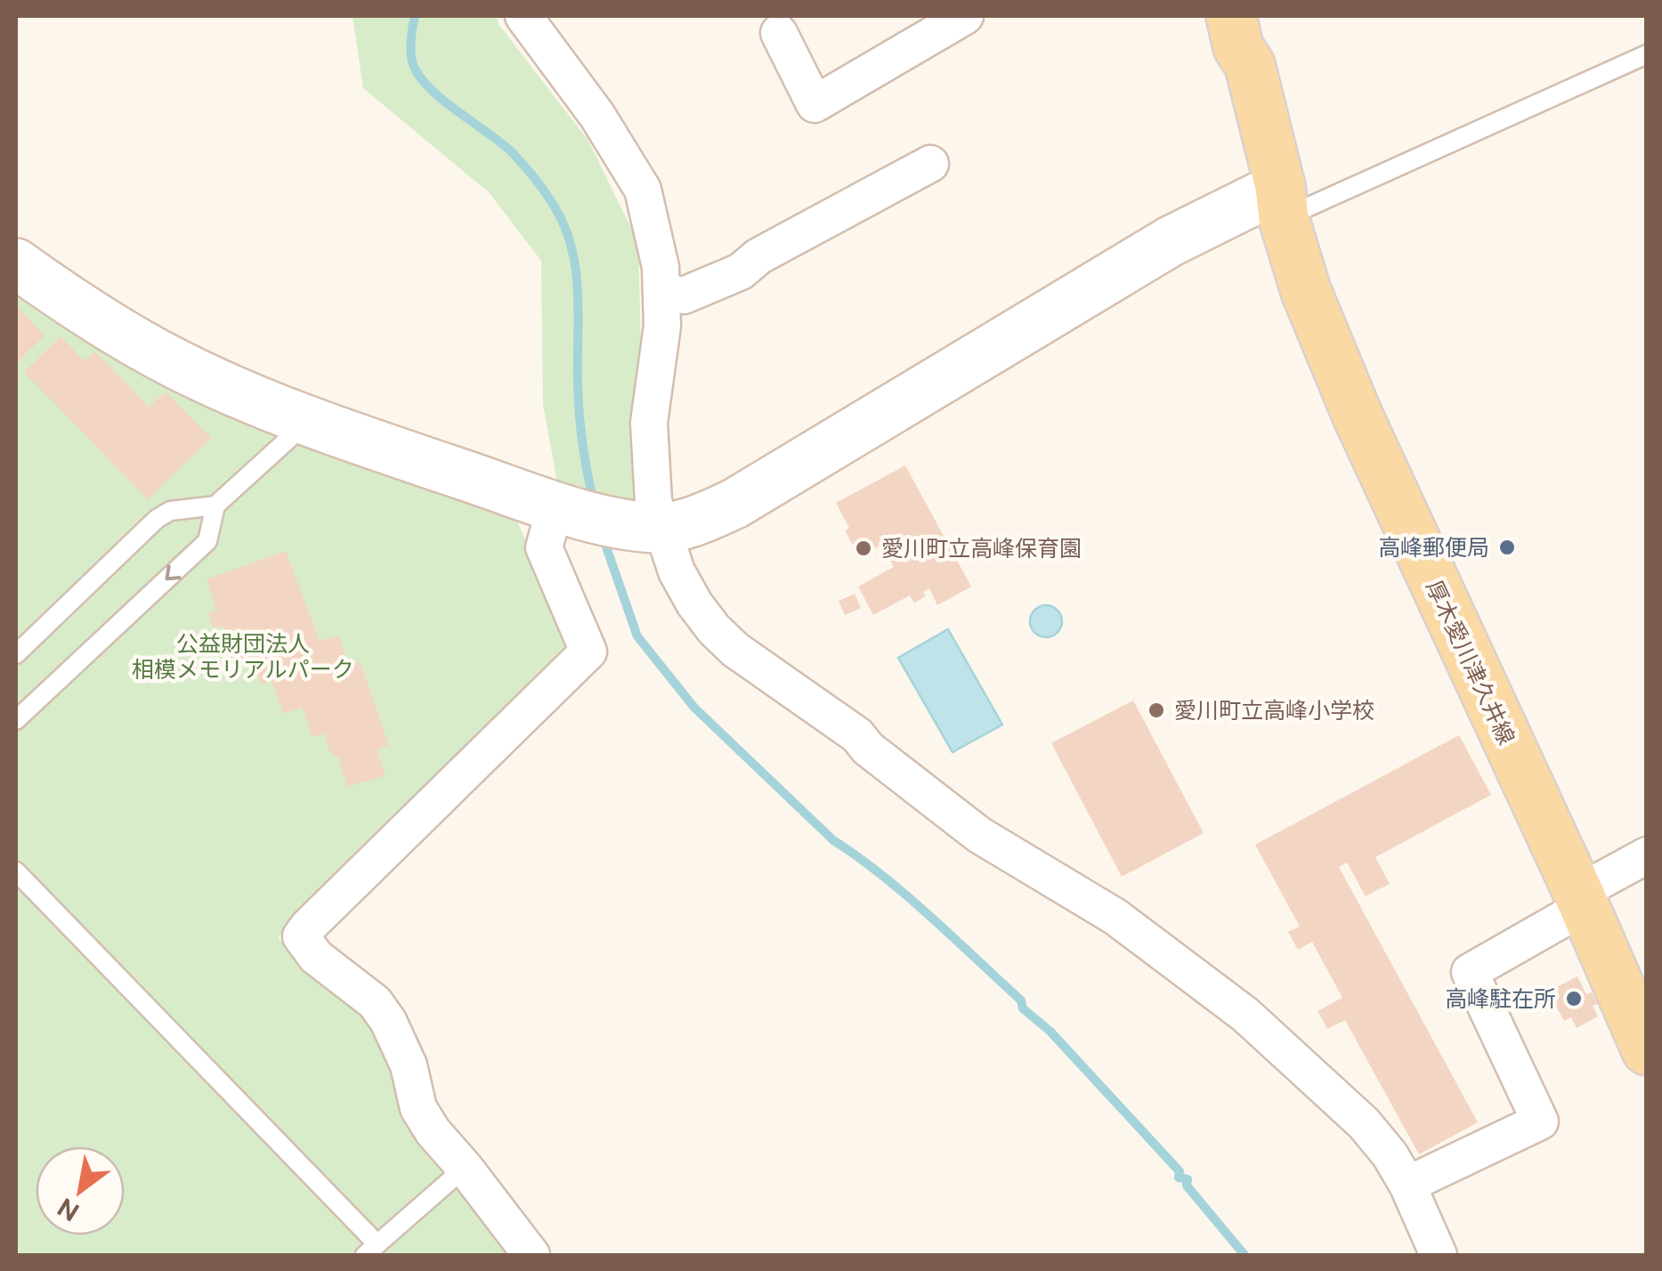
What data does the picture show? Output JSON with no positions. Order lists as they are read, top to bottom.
{
  "streets": {
    "main road": ["厚木愛川津久井線"]
  },
  "parks": ["公益財団法人 相模メモリアルパーク"],
  "places": [
    "高峰郵便局",
    "愛川町立高峰保育園",
    "愛川町立高峰小学校",
    "高峰駐在所"
  ],
  "north": "bottom left"
}
